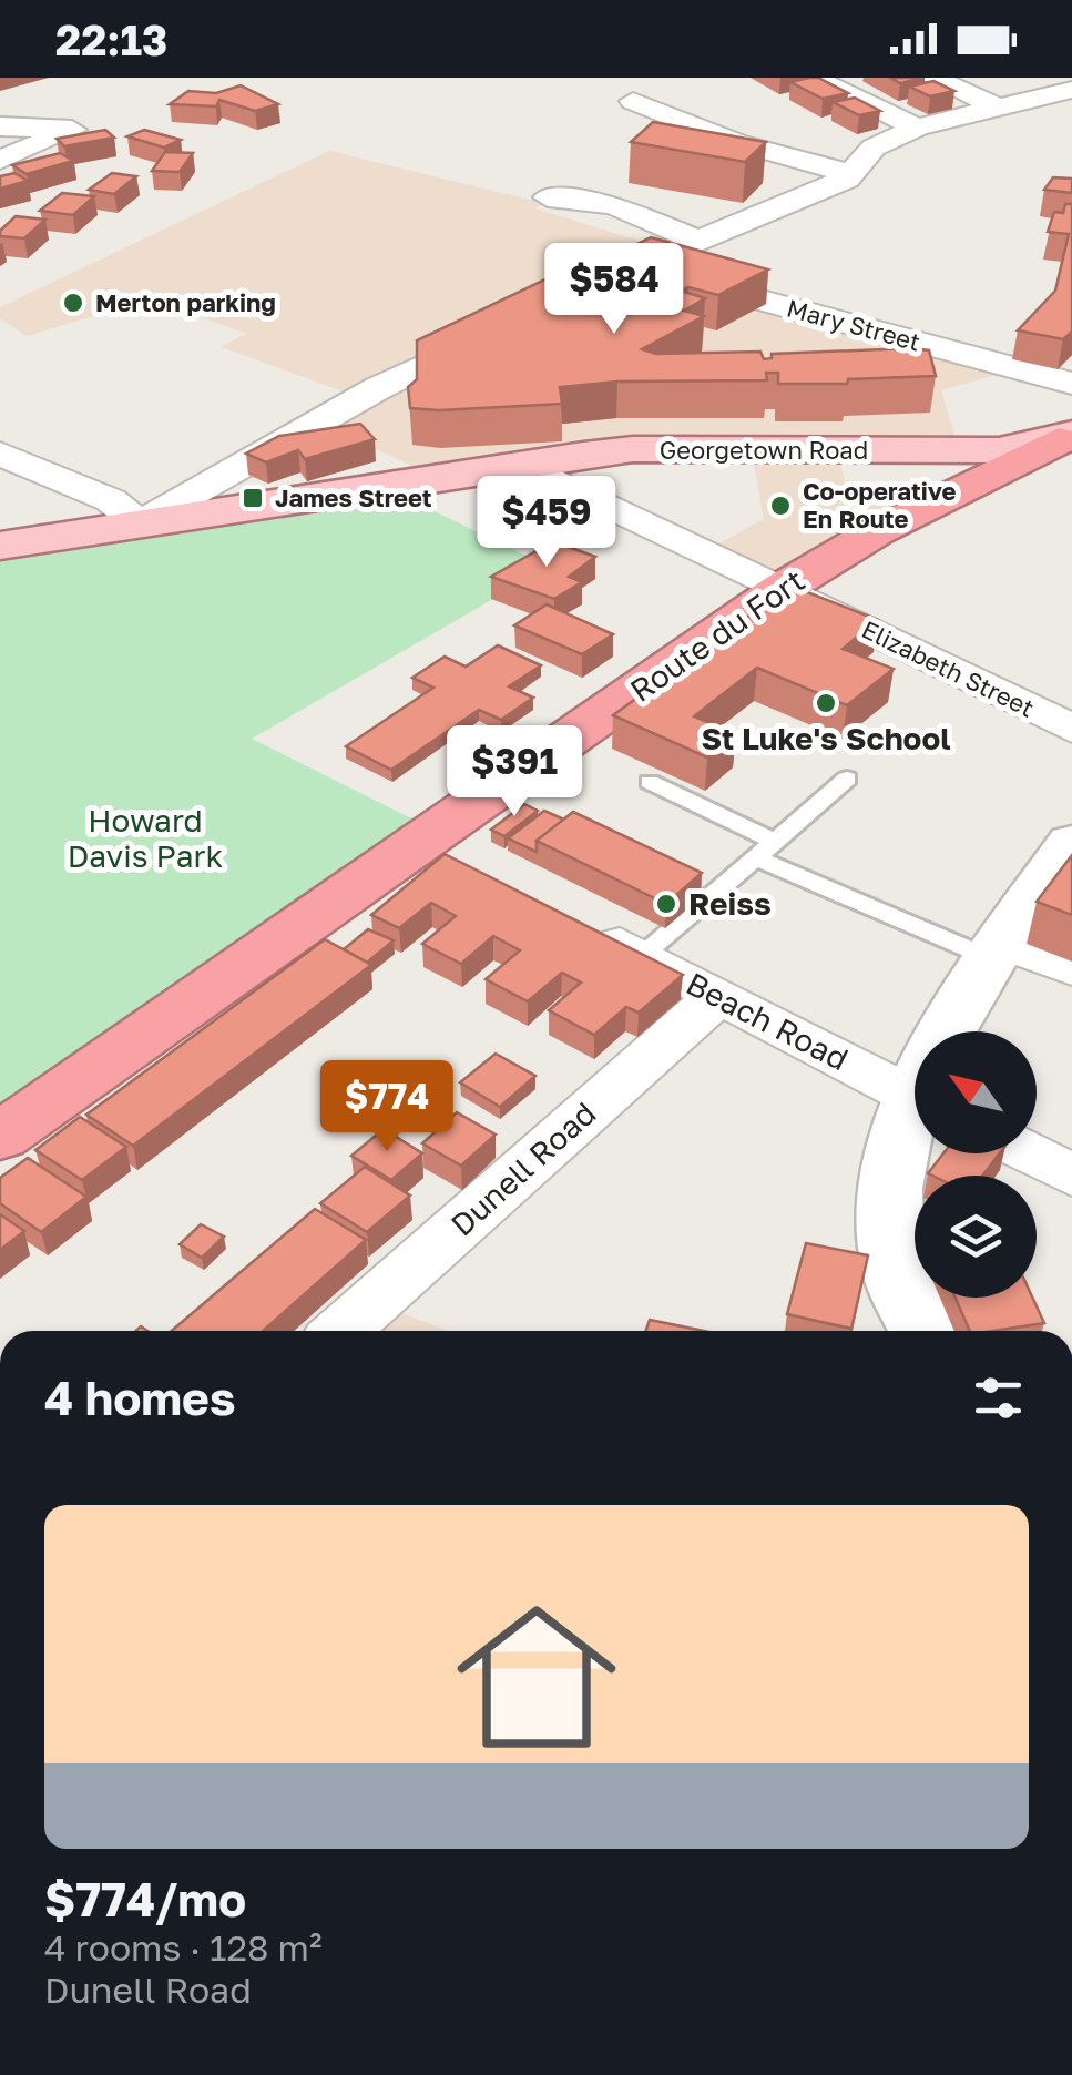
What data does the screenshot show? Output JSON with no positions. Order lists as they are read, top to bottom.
{
  "streets": {
    "highway": ["Route du Fort"],
    "main road": ["Georgetown Road"],
    "street": [
      "Mary Street",
      "Elizabeth Street",
      "Beach Road",
      "Dunell Road"
    ]
  },
  "crossings": [
    ["Georgetown Road", "Route du Fort"],
    ["Georgetown Road", "Elizabeth Street"],
    ["Route du Fort", "Elizabeth Street"],
    ["Beach Road", "Dunell Road"]
  ],
  "parks": ["Howard Davis Park"],
  "places": {
    "other": [
      "Merton parking",
      "Co-operative En Route",
      "St Luke's School",
      "Reiss"
    ],
    "transit": ["James Street"]
  },
  "north": "top left",
  "page": {
    "status": "22:13",
    "price": [
      "$584",
      "$459",
      "$391",
      "$774"
    ],
    "heading": "4 homes",
    "list": [
      {
        "name": "$774/mo",
        "note": "4 rooms · 128 m² · Dunell Road"
      }
    ]
  }
}
